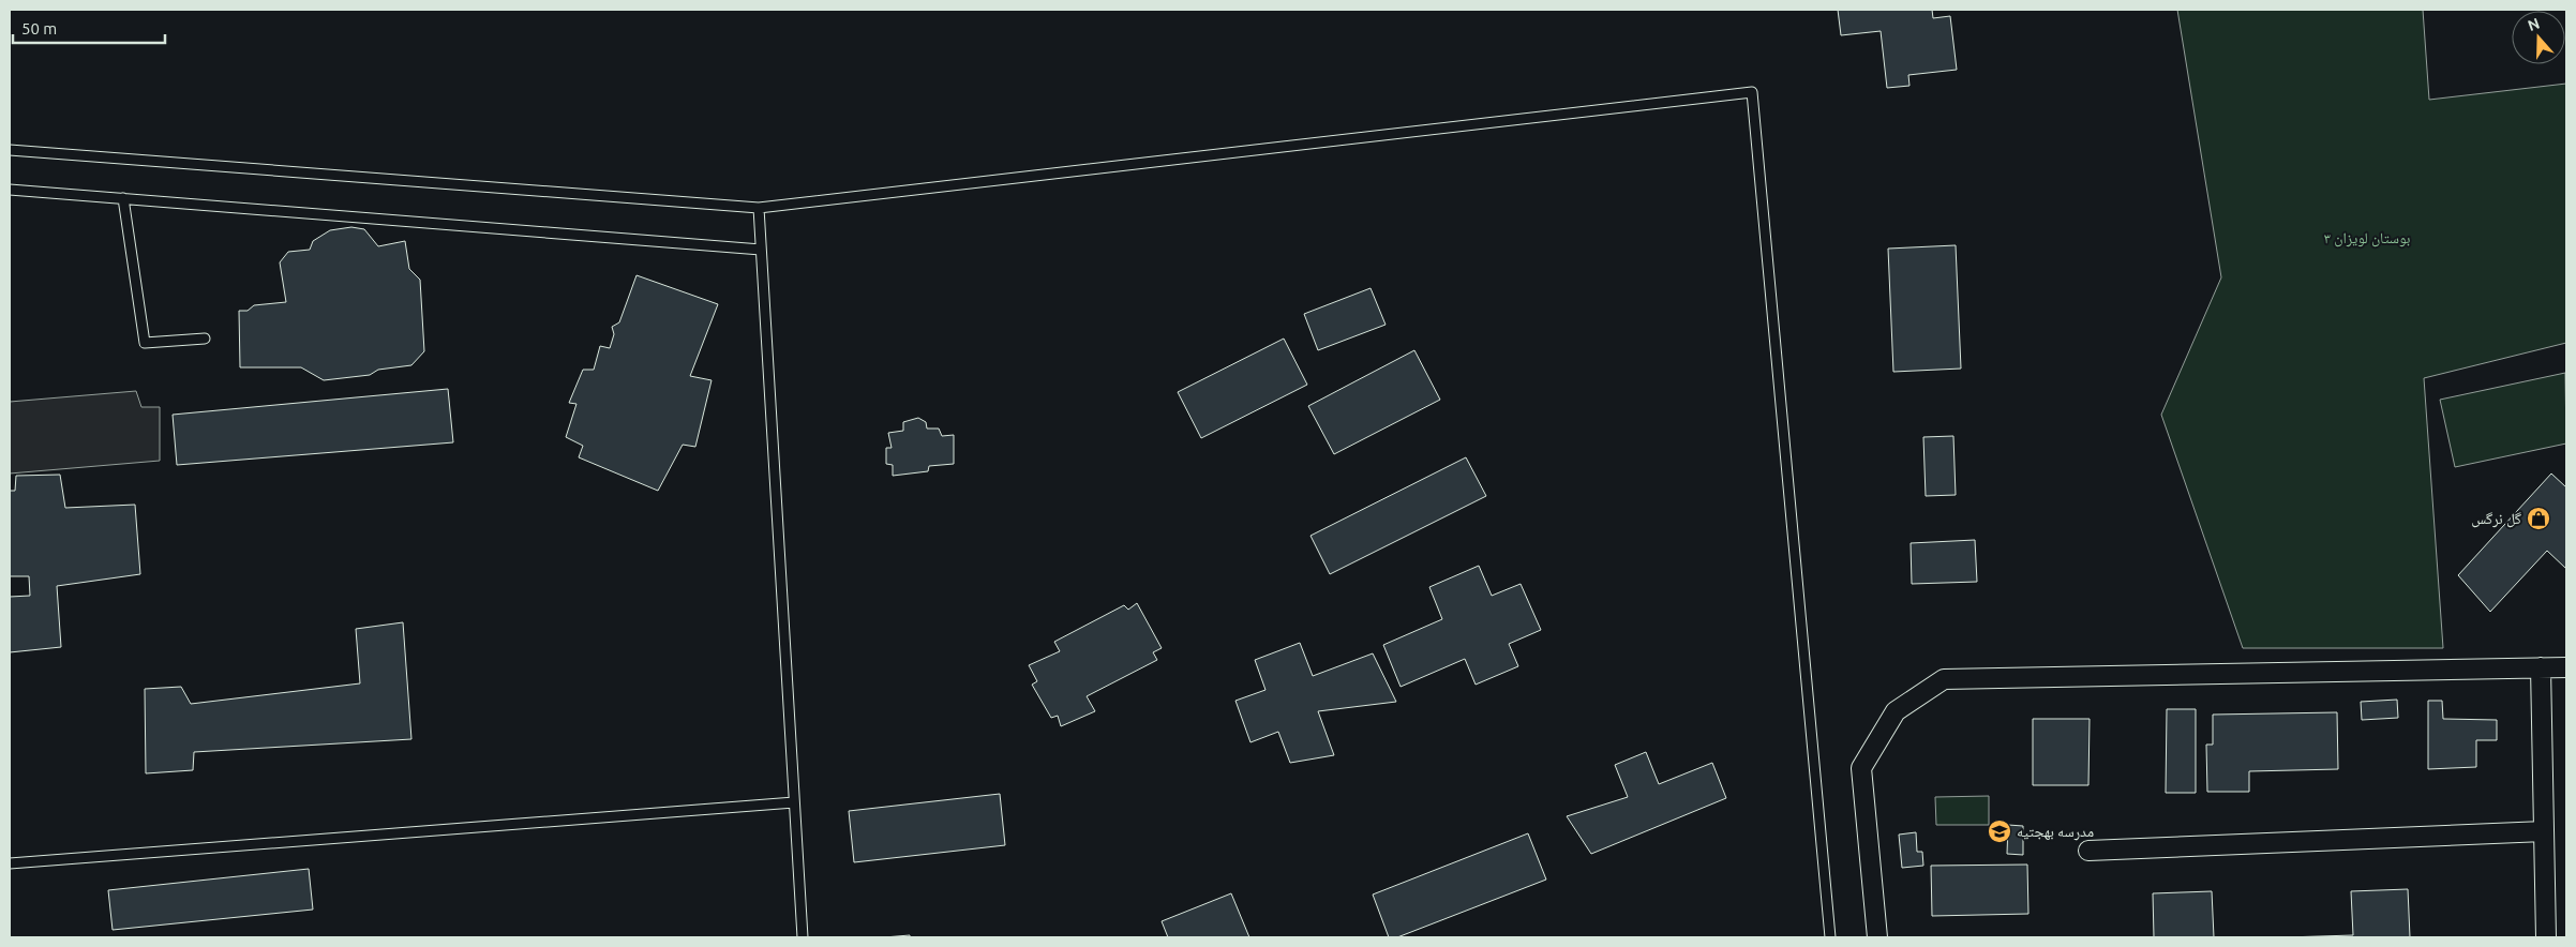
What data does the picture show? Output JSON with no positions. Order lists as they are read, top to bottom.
{
  "parks": ["بوستان لویزان ۳"],
  "places": {
    "shop": ["گل نرگس"],
    "school or university": ["مدرسه بهجتیه"]
  },
  "scale_bar": "50 m",
  "north": "top"
}
